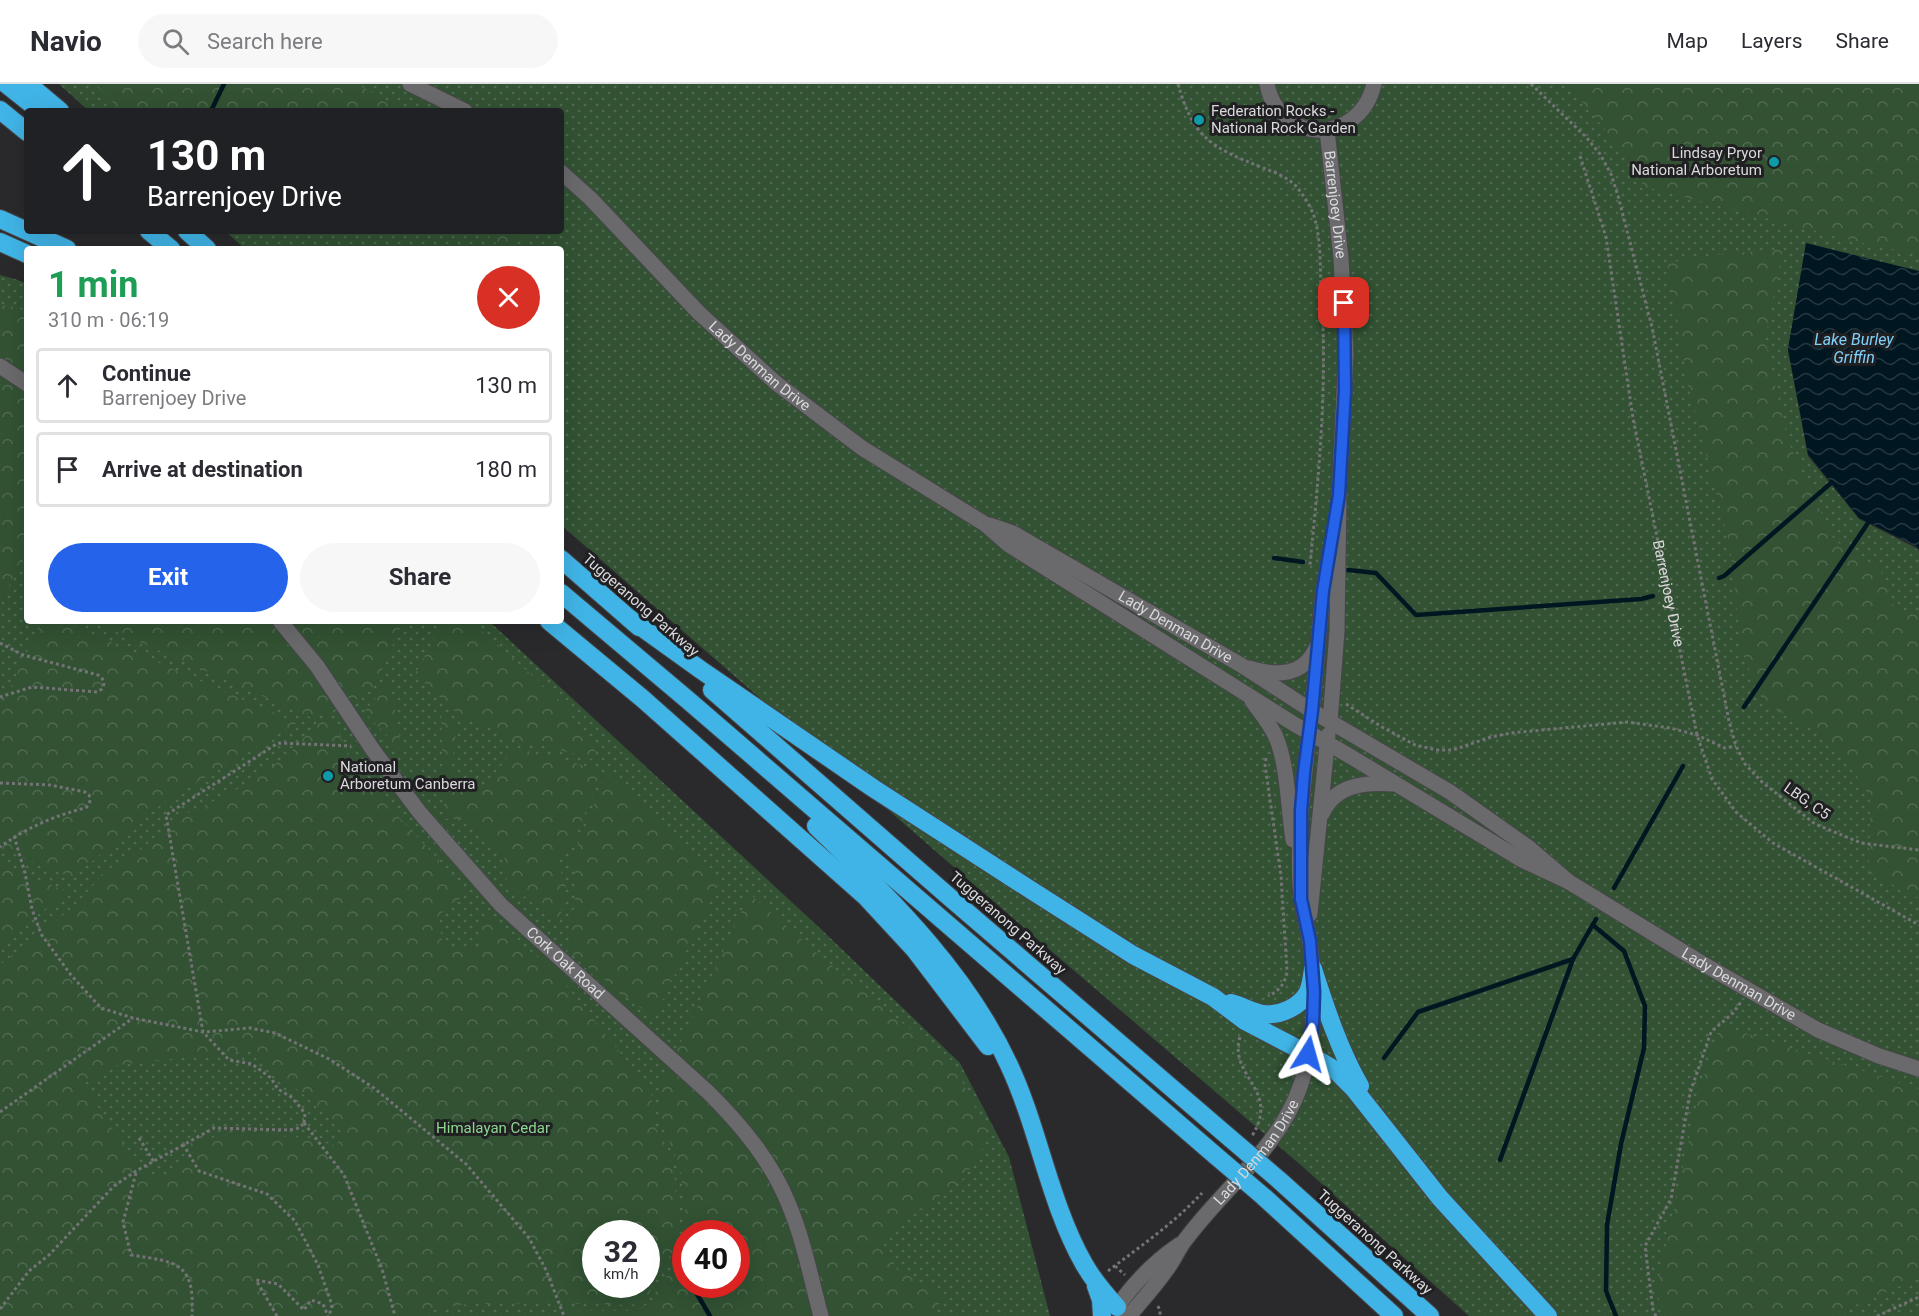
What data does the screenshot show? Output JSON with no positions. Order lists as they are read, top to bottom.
{
  "streets": {
    "highway": ["Tuggeranong Parkway"],
    "street": ["Barrenjoey Drive", "Lady Denman Drive", "Cork Oak Road"],
    "path": ["LBG, C5"]
  },
  "crossings": [
    ["Barrenjoey Drive", "Lady Denman Drive"]
  ],
  "water": ["Lake Burley Griffin"],
  "parks": ["Himalayan Cedar"],
  "places": ["Federation Rocks - National Rock Garden", "Lindsay Pryor National Arboretum", "National Arboretum Canberra"],
  "page": {
    "header": "Navio",
    "search": "Search here",
    "nav": ["Map", "Layers", "Share"],
    "turn": ["130 m", "Barrenjoey Drive"],
    "heading": ["1 min", "310 m · 06:19"],
    "list": [
      {
        "name": "Continue",
        "note": "Barrenjoey Drive",
        "value": "130 m"
      },
      {
        "name": "Arrive at destination",
        "value": "180 m"
      }
    ],
    "buttons": ["Exit", "Share"],
    "speed": "32 km/h",
    "limit": "40"
  }
}
